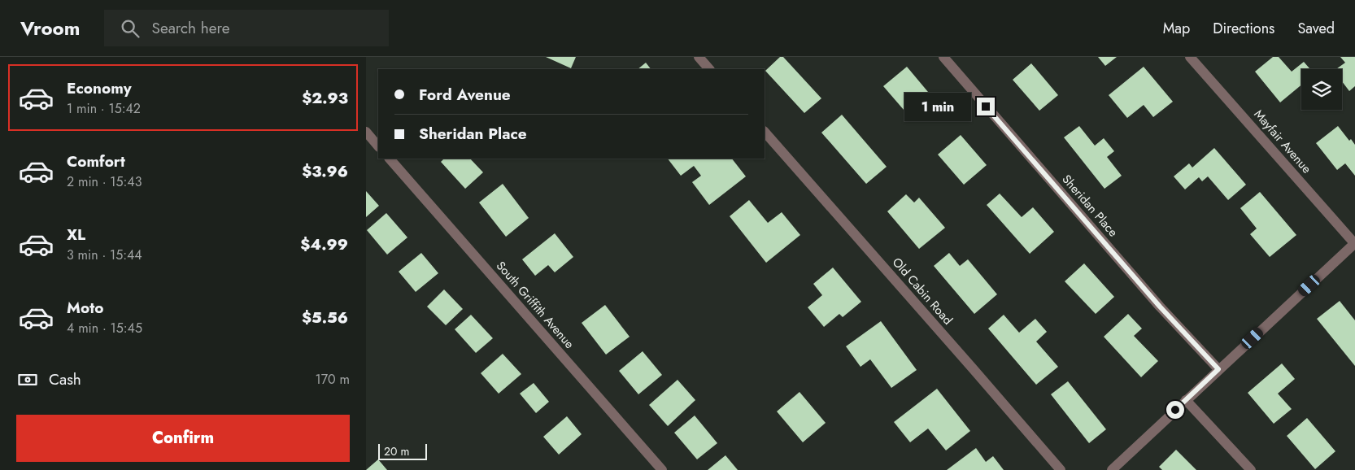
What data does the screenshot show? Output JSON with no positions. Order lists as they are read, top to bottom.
{
  "streets": {
    "street": [
      "Mayfair Avenue",
      "Sheridan Place",
      "Old Cabin Road",
      "South Griffith Avenue"
    ]
  },
  "scale_bar": "20 m",
  "page": {
    "header": "Vroom",
    "search": "Search here",
    "nav": ["Map", "Directions", "Saved"],
    "list": [
      {
        "name": "Economy",
        "note": "1 min · 15:42",
        "value": "$2.93"
      },
      {
        "name": "Comfort",
        "note": "2 min · 15:43",
        "value": "$3.96"
      },
      {
        "name": "XL",
        "note": "3 min · 15:44",
        "value": "$4.99"
      },
      {
        "name": "Moto",
        "note": "4 min · 15:45",
        "value": "$5.56"
      }
    ],
    "banner": ["Ford Avenue", "Sheridan Place"],
    "bubble": "1 min",
    "pay": ["Cash", "170 m"],
    "buttons": "Confirm",
    "scale": "20 m"
  }
}
